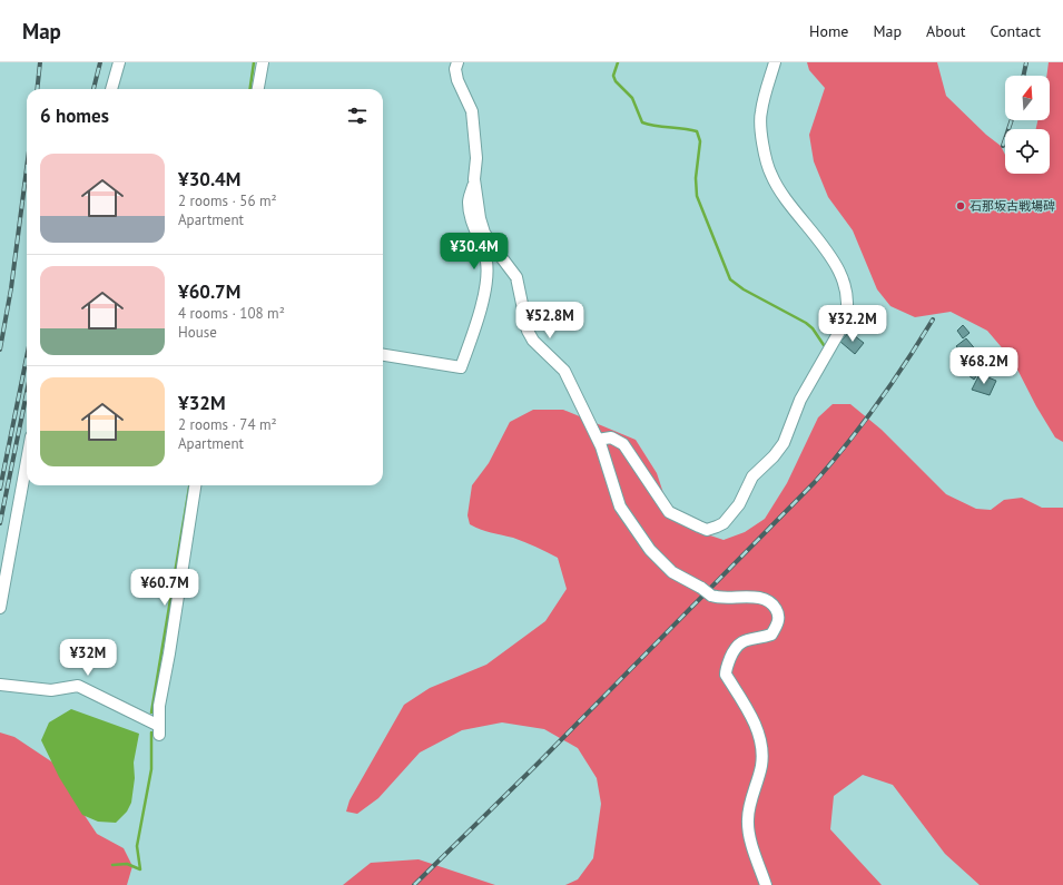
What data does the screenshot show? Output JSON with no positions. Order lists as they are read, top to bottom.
{
  "places": ["石那坂古戦場碑"],
  "north": "top",
  "page": {
    "header": "Map",
    "nav": [
      "Home",
      "Map",
      "About",
      "Contact"
    ],
    "heading": "6 homes",
    "list": [
      {
        "name": "¥30.4M",
        "note": "2 rooms · 56 m² · Apartment"
      },
      {
        "name": "¥60.7M",
        "note": "4 rooms · 108 m² · House"
      },
      {
        "name": "¥32M",
        "note": "2 rooms · 74 m² · Apartment"
      }
    ],
    "price": [
      "¥30.4M",
      "¥52.8M",
      "¥32.2M",
      "¥68.2M",
      "¥60.7M",
      "¥32M"
    ]
  }
}
